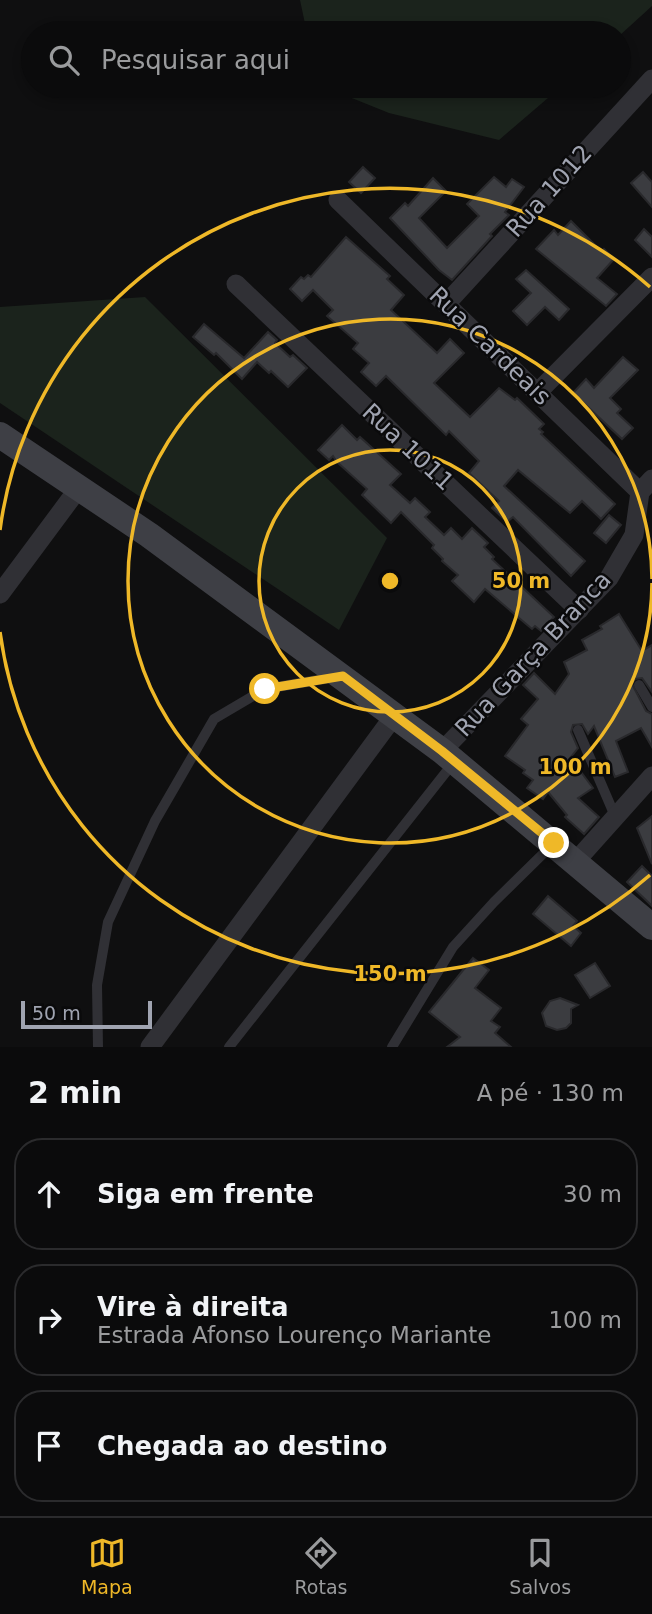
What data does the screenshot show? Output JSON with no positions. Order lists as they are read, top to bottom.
{
  "streets": {
    "street": [
      "Rua 1012",
      "Rua Cardeais",
      "Rua 1011",
      "Rua Garça Branca"
    ]
  },
  "crossings": [
    ["Rua 1012", "Rua Cardeais"],
    ["Rua Cardeais", "Rua Garça Branca"],
    ["Rua 1011", "Rua Garça Branca"]
  ],
  "scale_bar": "50 m",
  "page": {
    "search": "Pesquisar aqui",
    "scale": "50 m",
    "heading": ["2 min", "A pé · 130 m"],
    "list": [
      ["Siga em frente", "30 m"],
      ["Vire à direita", "Estrada Afonso Lourenço Mariante", "100 m"],
      "Chegada ao destino"
    ],
    "nav": ["Mapa", "Rotas", "Salvos"]
  },
  "rings": ["50 m", "100 m", "150 m"]
}
